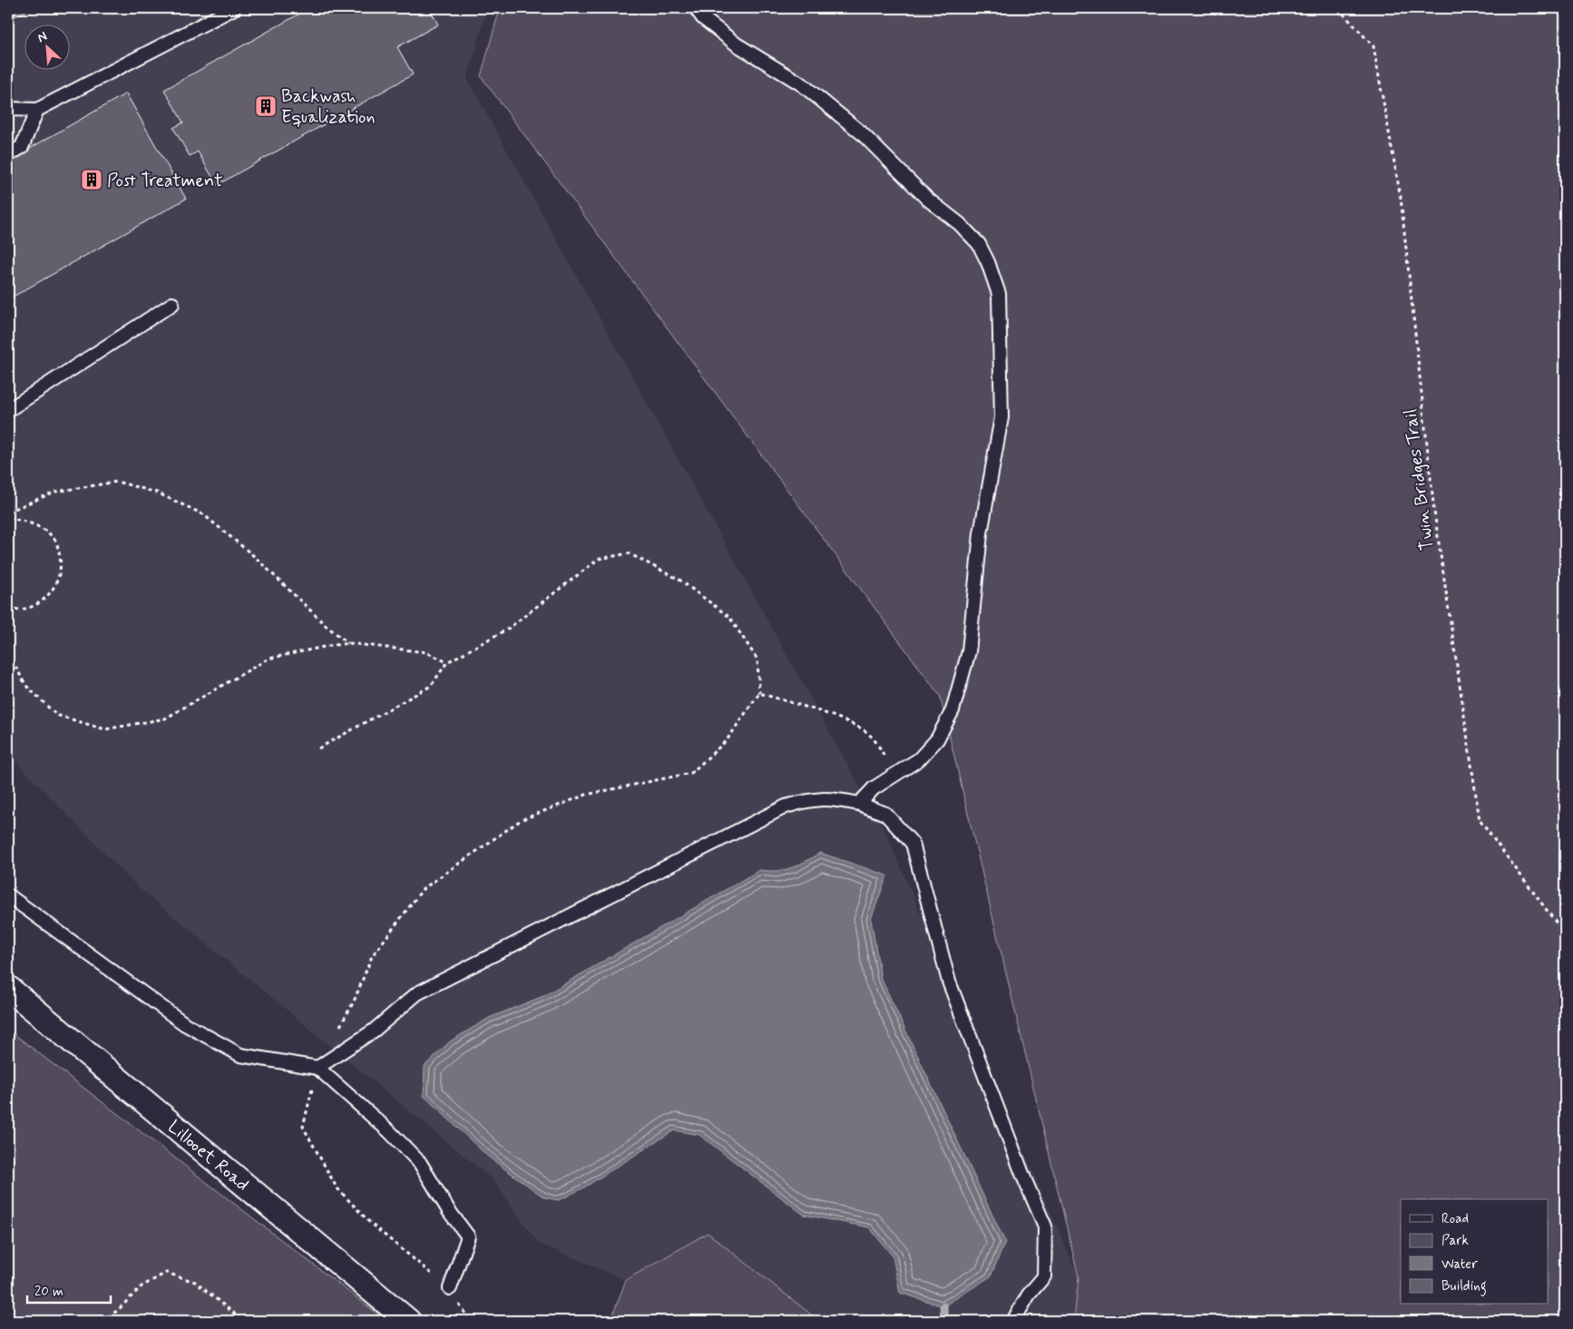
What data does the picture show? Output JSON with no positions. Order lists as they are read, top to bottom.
{
  "streets": {
    "street": ["Lillooet Road"],
    "path": ["Twin Bridges Trail"]
  },
  "places": {
    "building": ["Backwash Equalization", "Post Treatment"]
  },
  "legend": [
    "Road",
    "Park",
    "Water",
    "Building"
  ],
  "scale_bar": "20 m",
  "north": "top left"
}
